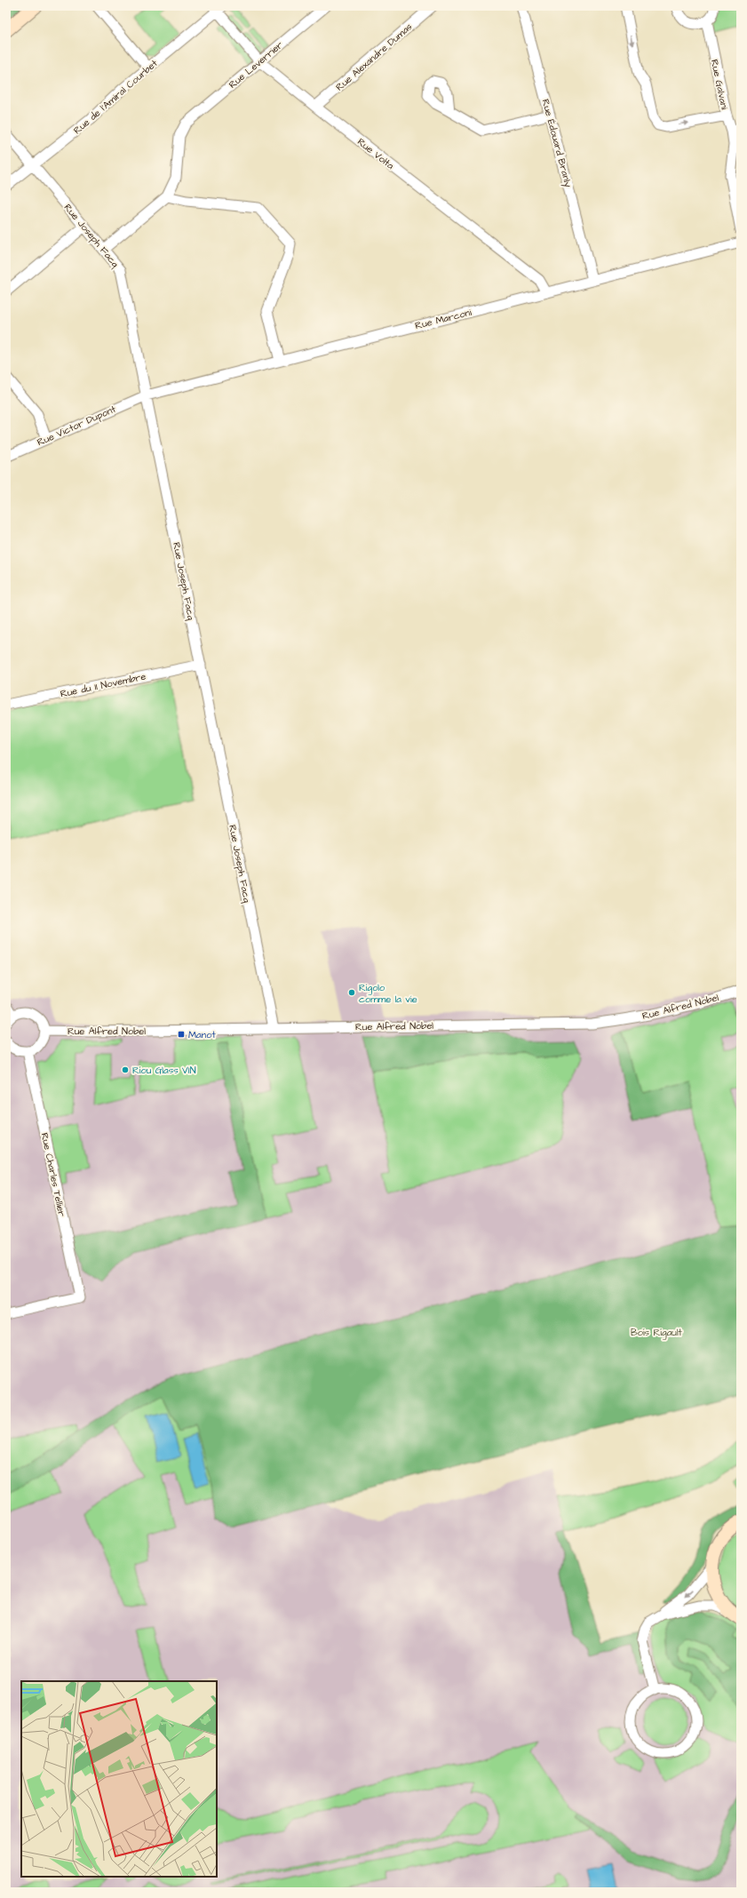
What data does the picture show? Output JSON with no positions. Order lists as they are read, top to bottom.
{
  "streets": {
    "street": [
      "Rue Alexandre Dumas",
      "Rue Leverrier",
      "Rue Galvani",
      "Rue de l'Amiral Courbet",
      "Rue Édouard Branly",
      "Rue Volta",
      "Rue Joseph Facq",
      "Rue Marconi",
      "Rue Victor Dupont",
      "Rue du 11 Novembre",
      "Rue Alfred Nobel",
      "Rue Charles Tellier"
    ]
  },
  "crossings": [
    ["Rue Alexandre Dumas", "Rue Volta"],
    ["Rue Leverrier", "Rue Volta"],
    ["Rue de l'Amiral Courbet", "Rue Volta"],
    ["Rue de l'Amiral Courbet", "Rue Joseph Facq"],
    ["Rue Édouard Branly", "Rue Marconi"],
    ["Rue Volta", "Rue Marconi"],
    ["Rue Joseph Facq", "Rue Marconi"],
    ["Rue Joseph Facq", "Rue Victor Dupont"],
    ["Rue Joseph Facq", "Rue du 11 Novembre"],
    ["Rue Joseph Facq", "Rue Alfred Nobel"],
    ["Rue Marconi", "Rue Victor Dupont"]
  ],
  "parks": ["Bois Rigault"],
  "places": {
    "other": ["Rigolo comme la vie", "Riou Glass VIN"],
    "transit": ["Manot"]
  }
}
